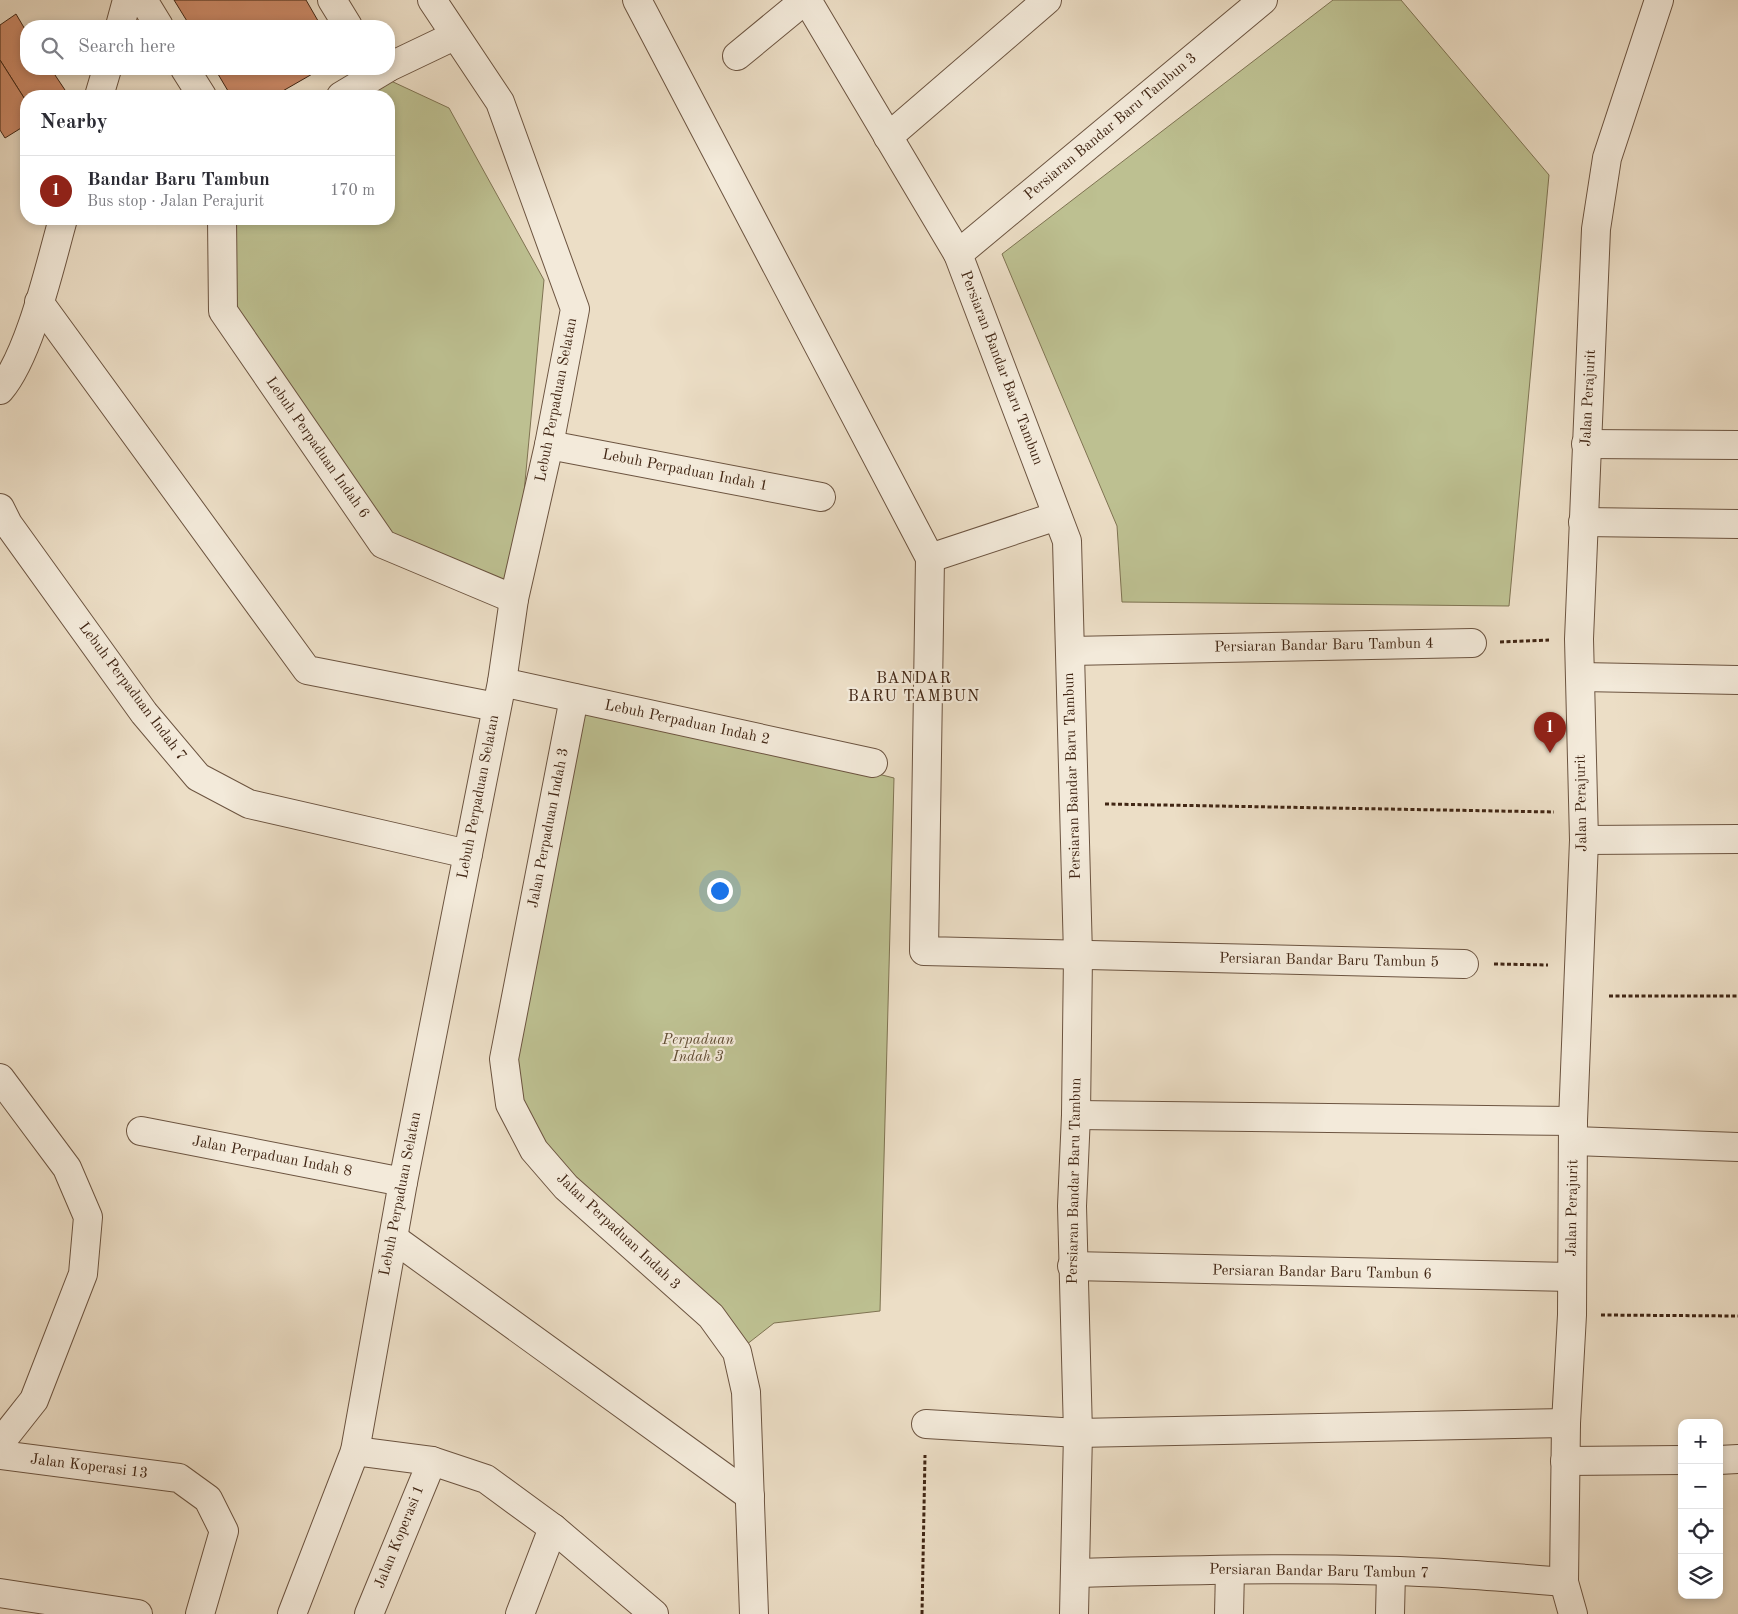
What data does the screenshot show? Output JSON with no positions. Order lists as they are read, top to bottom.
{
  "streets": {
    "street": [
      "Persiaran Bandar Baru Tambun 3",
      "Persiaran Bandar Baru Tambun",
      "Jalan Perajurit",
      "Lebuh Perpaduan Selatan",
      "Lebuh Perpaduan Indah 6",
      "Lebuh Perpaduan Indah 1",
      "Persiaran Bandar Baru Tambun 4",
      "Lebuh Perpaduan Indah 7",
      "Lebuh Perpaduan Indah 2",
      "Jalan Perpaduan Indah 3",
      "Persiaran Bandar Baru Tambun 5",
      "Jalan Perpaduan Indah 8",
      "Persiaran Bandar Baru Tambun 6",
      "Jalan Koperasi 13",
      "Jalan Koperasi 1",
      "Persiaran Bandar Baru Tambun 7"
    ]
  },
  "crossings": [
    ["Persiaran Bandar Baru Tambun 3", "Persiaran Bandar Baru Tambun"],
    ["Persiaran Bandar Baru Tambun", "Persiaran Bandar Baru Tambun 4"],
    ["Persiaran Bandar Baru Tambun", "Persiaran Bandar Baru Tambun 5"],
    ["Persiaran Bandar Baru Tambun", "Persiaran Bandar Baru Tambun 6"],
    ["Persiaran Bandar Baru Tambun", "Persiaran Bandar Baru Tambun 7"],
    ["Jalan Perajurit", "Persiaran Bandar Baru Tambun 6"],
    ["Jalan Perajurit", "Persiaran Bandar Baru Tambun 7"],
    ["Lebuh Perpaduan Selatan", "Lebuh Perpaduan Indah 6"],
    ["Lebuh Perpaduan Selatan", "Lebuh Perpaduan Indah 1"],
    ["Lebuh Perpaduan Selatan", "Lebuh Perpaduan Indah 7"],
    ["Lebuh Perpaduan Selatan", "Lebuh Perpaduan Indah 2"],
    ["Lebuh Perpaduan Selatan", "Jalan Perpaduan Indah 8"],
    ["Lebuh Perpaduan Indah 2", "Jalan Perpaduan Indah 3"]
  ],
  "districts": ["BANDAR BARU TAMBUN"],
  "parks": ["Perpaduan Indah 3"],
  "page": {
    "search": "Search here",
    "heading": "Nearby",
    "list": [
      {
        "mark": "1",
        "name": "Bandar Baru Tambun",
        "note": "Bus stop · Jalan Perajurit",
        "value": "170 m"
      }
    ],
    "pins": "1",
    "map_buttons": ["+", "−"]
  }
}
